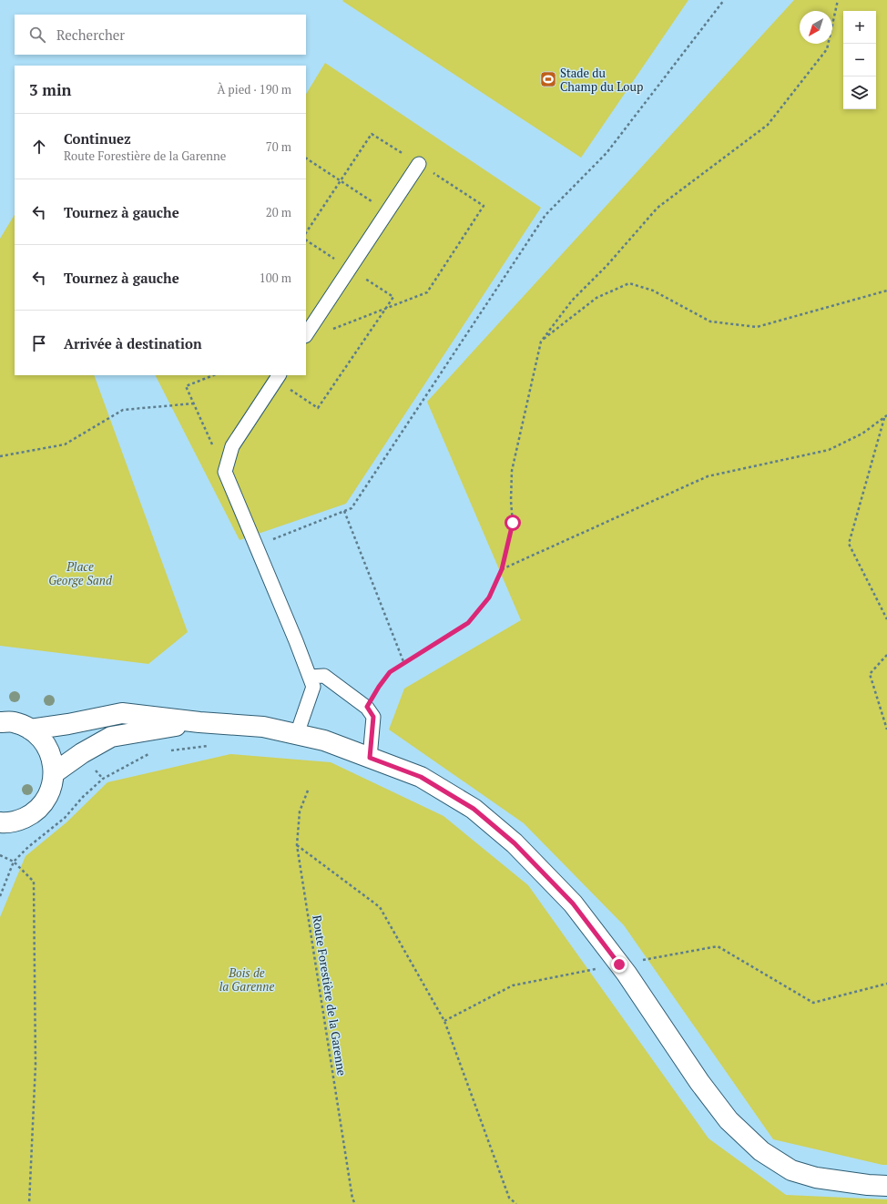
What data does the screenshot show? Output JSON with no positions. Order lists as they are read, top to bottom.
{
  "streets": {
    "path": ["Route Forestière de la Garenne"]
  },
  "parks": ["Place George Sand", "Bois de la Garenne"],
  "places": {
    "sports": ["Stade du Champ du Loup"]
  },
  "north": "bottom left",
  "page": {
    "map_buttons": ["+", "−"],
    "search": "Rechercher",
    "heading": ["3 min", "À pied · 190 m"],
    "list": [
      ["Continuez", "Route Forestière de la Garenne", "70 m"],
      ["Tournez à gauche", "20 m"],
      ["Tournez à gauche", "100 m"],
      "Arrivée à destination"
    ]
  }
}
